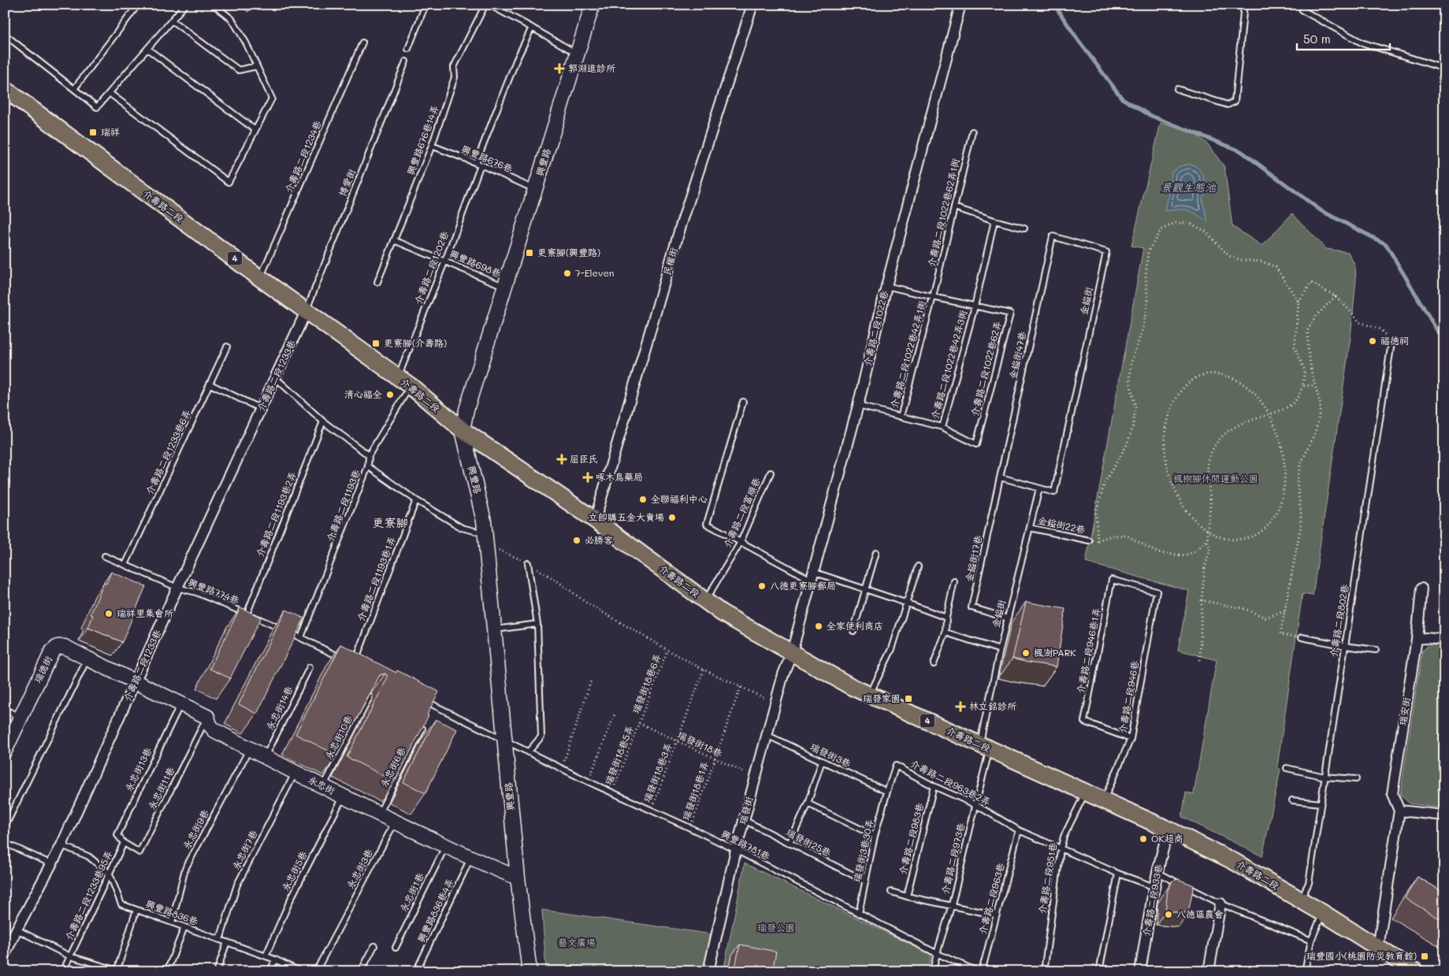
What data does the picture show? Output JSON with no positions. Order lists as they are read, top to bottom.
{
  "streets": {
    "main road": [
      "興豐路",
      "介壽路二段",
      "4",
      "瑞德街",
      "永忠街"
    ],
    "street": [
      "民權街",
      "介壽路二段1022巷",
      "介壽路二段1233巷",
      "瑞安街",
      "瑞發街",
      "介壽路二段933巷"
    ],
    "lane": [
      "興豐路676巷14弄",
      "介壽路二段1234巷",
      "興豐路676巷",
      "博愛街",
      "介壽路二段1022巷62弄1衖",
      "興豐路698巷",
      "介壽路二段1202巷",
      "金鎰街",
      "介壽路二段1022巷42弄1衖",
      "金鎰街47巷",
      "介壽路二段1022巷42弄3衖",
      "介壽路二段1022巷62弄",
      "介壽路二段1233巷6弄",
      "介壽路二段1193巷",
      "介壽路二段富順巷",
      "介壽路二段1193巷2弄",
      "金鎰街22巷",
      "金鎰街17巷",
      "介壽路二段1193巷1弄",
      "興豐路774巷",
      "介壽路二段802巷",
      "介壽路二段946巷1弄",
      "介壽路二段946巷",
      "永忠街14巷",
      "永忠街10巷",
      "瑞發街3巷",
      "永忠街6巷",
      "永忠街13巷",
      "介壽路二段963巷2弄",
      "永忠街11巷",
      "永忠街9巷",
      "介壽路二段983巷",
      "瑞發街25巷",
      "興豐路781巷",
      "永忠街7巷",
      "瑞發街3巷30弄",
      "介壽路二段973巷",
      "永忠街3巷",
      "永忠街5巷",
      "介壽路二段951巷",
      "永忠街1巷",
      "介壽路二段1233巷95弄",
      "介壽路二段963巷",
      "興豐路836巷4弄",
      "興豐路836巷"
    ],
    "path": [
      "瑞發街18巷6弄",
      "瑞發街18巷",
      "瑞發街18巷5弄",
      "瑞發街18巷3弄",
      "瑞發街18巷1弄"
    ]
  },
  "crossings": [
    ["興豐路676巷14弄", "興豐路676巷"],
    ["興豐路676巷14弄", "興豐路698巷"],
    ["介壽路二段1234巷", "介壽路二段"],
    ["興豐路676巷", "興豐路"],
    ["興豐路676巷", "介壽路二段1202巷"],
    ["興豐路", "介壽路二段"],
    ["興豐路", "興豐路698巷"],
    ["興豐路", "永忠街"],
    ["興豐路", "興豐路781巷"],
    ["博愛街", "介壽路二段"],
    ["博愛街", "介壽路二段1233巷"],
    ["介壽路二段", "民權街"],
    ["介壽路二段", "介壽路二段1202巷"],
    ["介壽路二段", "金鎰街"],
    ["介壽路二段", "介壽路二段1022巷"],
    ["介壽路二段", "介壽路二段1233巷"],
    ["介壽路二段", "介壽路二段1193巷"],
    ["介壽路二段", "介壽路二段富順巷"],
    ["介壽路二段", "介壽路二段802巷"],
    ["介壽路二段", "介壽路二段946巷"],
    ["介壽路二段", "瑞安街"],
    ["介壽路二段", "瑞發街"],
    ["介壽路二段", "介壽路二段973巷"],
    ["介壽路二段", "介壽路二段951巷"],
    ["介壽路二段", "介壽路二段933巷"],
    ["介壽路二段1022巷62弄1衖", "介壽路二段1022巷42弄1衖"],
    ["介壽路二段1022巷62弄1衖", "介壽路二段1022巷62弄"],
    ["興豐路698巷", "介壽路二段1202巷"],
    ["介壽路二段1202巷", "介壽路二段1193巷"],
    ["金鎰街", "金鎰街47巷"],
    ["金鎰街", "金鎰街22巷"],
    ["金鎰街", "金鎰街17巷"],
    ["金鎰街", "介壽路二段973巷"],
    ["介壽路二段1022巷", "介壽路二段1022巷62弄"],
    ["介壽路二段1022巷", "瑞發街"],
    ["介壽路二段1022巷42弄1衖", "介壽路二段1022巷62弄"],
    ["金鎰街47巷", "金鎰街17巷"],
    ["介壽路二段1022巷42弄3衖", "介壽路二段1022巷62弄"],
    ["介壽路二段1233巷", "興豐路774巷"],
    ["介壽路二段1233巷", "瑞德街"],
    ["介壽路二段1233巷", "永忠街"],
    ["介壽路二段1233巷", "興豐路836巷"],
    ["介壽路二段1233巷6弄", "興豐路774巷"],
    ["介壽路二段1193巷", "興豐路774巷"],
    ["介壽路二段1193巷2弄", "興豐路774巷"],
    ["介壽路二段946巷1弄", "介壽路二段946巷"],
    ["瑞德街", "永忠街"],
    ["瑞發街18巷6弄", "瑞發街18巷"],
    ["瑞發街18巷6弄", "瑞發街18巷5弄"],
    ["永忠街14巷", "永忠街"],
    ["永忠街10巷", "永忠街"],
    ["瑞發街18巷", "瑞發街18巷5弄"],
    ["瑞發街18巷", "瑞發街18巷3弄"],
    ["瑞發街18巷", "瑞發街18巷1弄"],
    ["瑞發街18巷", "瑞發街"],
    ["瑞發街18巷5弄", "興豐路781巷"],
    ["瑞發街3巷", "介壽路二段963巷2弄"],
    ["瑞發街3巷", "瑞發街"],
    ["瑞發街3巷", "瑞發街3巷30弄"],
    ["永忠街6巷", "永忠街"],
    ["永忠街13巷", "永忠街"],
    ["永忠街13巷", "永忠街11巷"],
    ["永忠街13巷", "介壽路二段1233巷95弄"],
    ["瑞發街18巷3弄", "興豐路781巷"],
    ["介壽路二段963巷2弄", "介壽路二段983巷"],
    ["介壽路二段963巷2弄", "瑞發街3巷30弄"],
    ["介壽路二段963巷2弄", "介壽路二段973巷"],
    ["介壽路二段963巷2弄", "介壽路二段951巷"],
    ["介壽路二段963巷2弄", "介壽路二段963巷"],
    ["介壽路二段963巷2弄", "介壽路二段933巷"],
    ["永忠街", "永忠街11巷"],
    ["永忠街", "永忠街9巷"],
    ["永忠街", "永忠街7巷"],
    ["永忠街", "永忠街3巷"],
    ["永忠街", "永忠街5巷"],
    ["永忠街", "永忠街1巷"],
    ["永忠街", "興豐路836巷4弄"],
    ["永忠街11巷", "介壽路二段1233巷95弄"],
    ["瑞發街18巷1弄", "興豐路781巷"],
    ["瑞發街", "瑞發街25巷"],
    ["瑞發街", "興豐路781巷"],
    ["永忠街9巷", "興豐路836巷"],
    ["瑞發街25巷", "瑞發街3巷30弄"],
    ["興豐路781巷", "瑞發街3巷30弄"],
    ["興豐路781巷", "介壽路二段973巷"],
    ["永忠街7巷", "興豐路836巷"],
    ["永忠街5巷", "興豐路836巷"],
    ["介壽路二段1233巷95弄", "興豐路836巷"]
  ],
  "districts": ["更寮腳"],
  "water": ["景觀生態池"],
  "parks": ["楓樹腳休閒運動公園", "瑞發公園", "藝文廣場"],
  "places": {
    "health": [
      "郭淵進診所",
      "屈臣氏",
      "啄木鳥藥局",
      "林立銘診所"
    ],
    "transit": [
      "瑞祥",
      "更寮腳(興豐路)",
      "更寮腳(介壽路)",
      "瑞發家園",
      "瑞豐國小(桃園防災教育館)"
    ],
    "other": [
      "7-Eleven",
      "福德祠",
      "清心福全",
      "全聯福利中心",
      "立即購五金大賣場",
      "必勝客",
      "八德更寮腳郵局",
      "瑞祥里集會所",
      "全家便利商店",
      "楓澍PARK",
      "OK超商",
      "八德區農會"
    ]
  },
  "scale_bar": "50 m"
}
